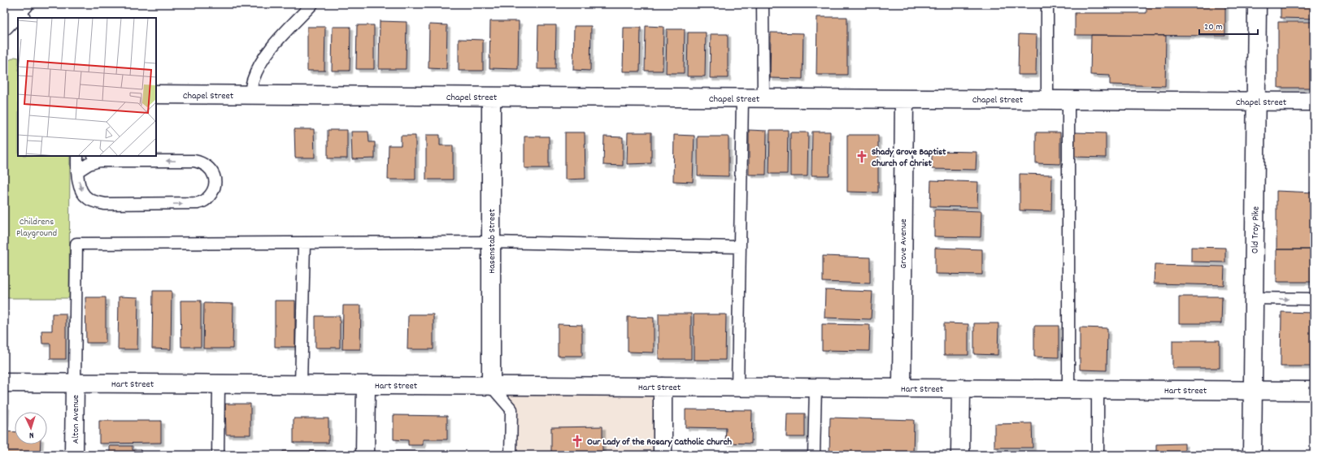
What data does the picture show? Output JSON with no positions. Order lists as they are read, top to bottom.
{
  "streets": {
    "street": [
      "Chapel Street",
      "Old Troy Pike",
      "Hasenstab Street",
      "Grove Avenue",
      "Hart Street",
      "Alton Avenue"
    ]
  },
  "crossings": [
    ["Chapel Street", "Old Troy Pike"],
    ["Chapel Street", "Hasenstab Street"],
    ["Chapel Street", "Grove Avenue"],
    ["Old Troy Pike", "Hart Street"],
    ["Hasenstab Street", "Hart Street"],
    ["Grove Avenue", "Hart Street"],
    ["Hart Street", "Alton Avenue"]
  ],
  "parks": ["Childrens Playground"],
  "places": {
    "church": ["Shady Grove Baptist Church of Christ", "Our Lady of the Rosary Catholic Church"]
  },
  "scale_bar": "20 m",
  "north": "bottom"
}
